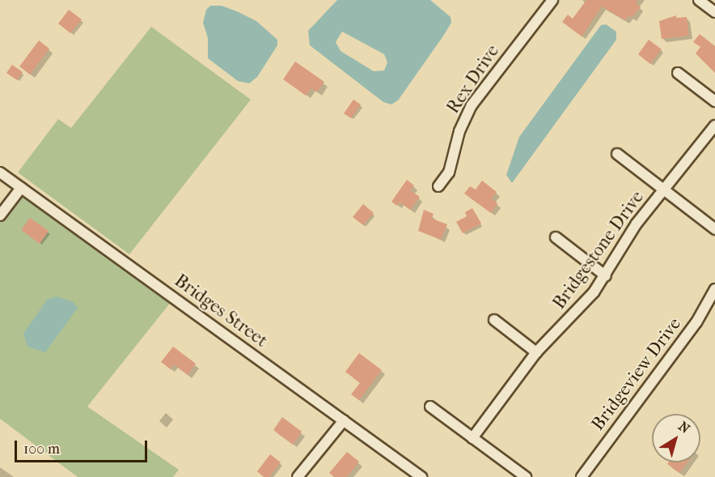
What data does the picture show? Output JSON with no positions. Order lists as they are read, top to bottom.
{
  "streets": {
    "street": [
      "Rex Drive",
      "Bridgestone Drive",
      "Bridges Street",
      "Bridgeview Drive"
    ]
  },
  "scale_bar": "100 m",
  "north": "top right"
}
